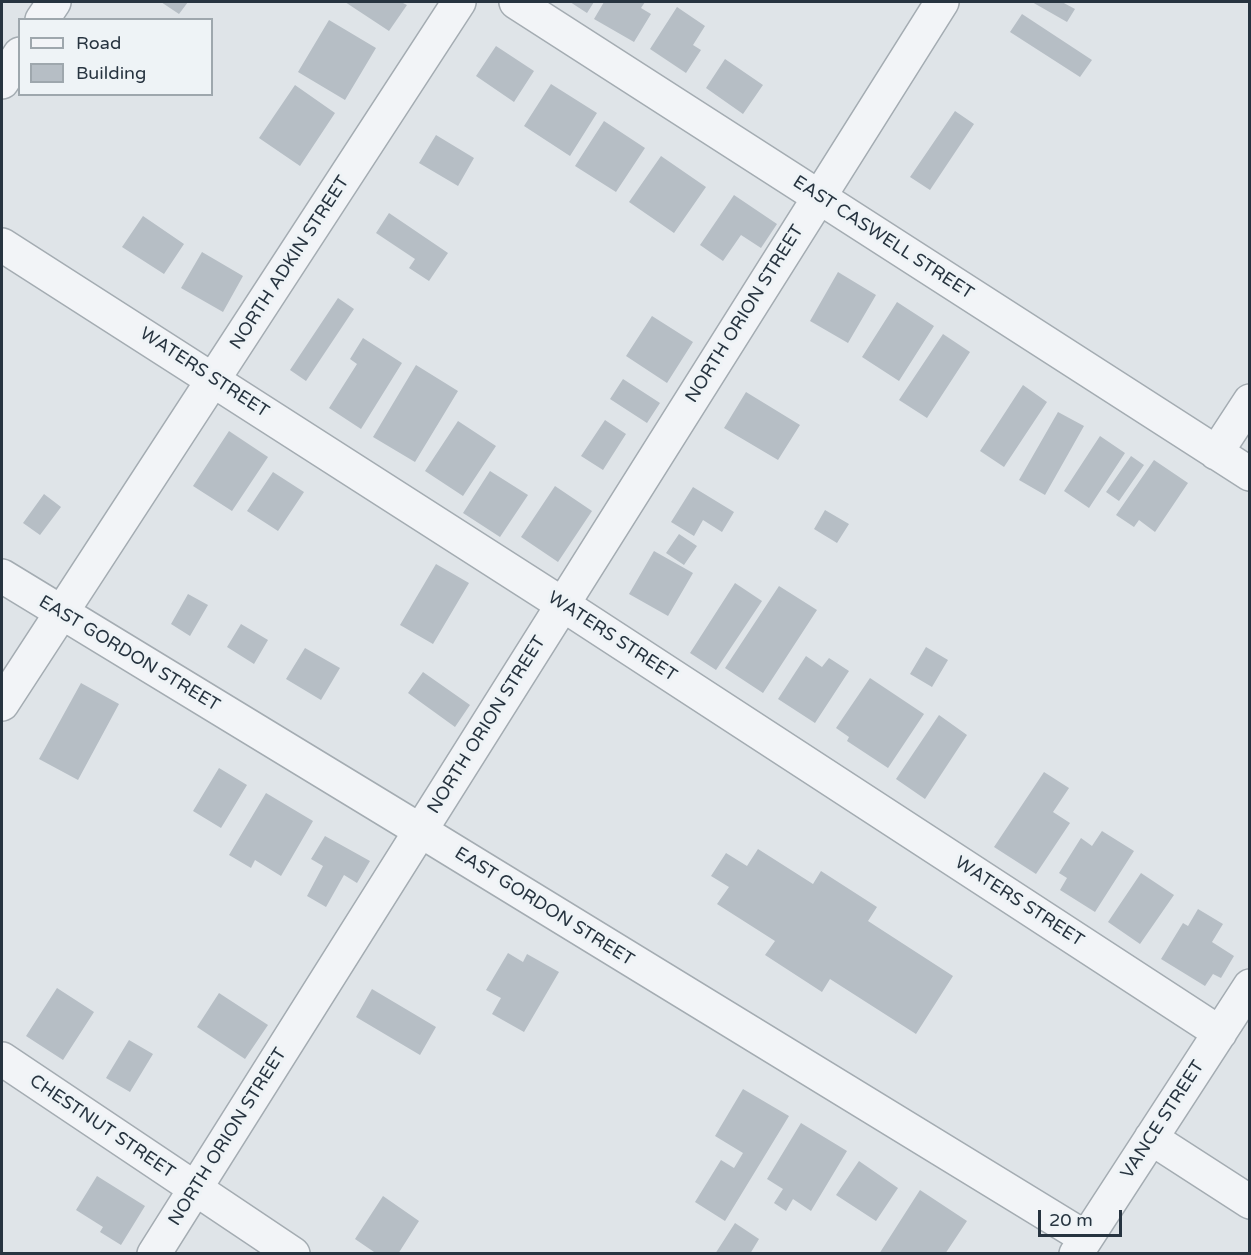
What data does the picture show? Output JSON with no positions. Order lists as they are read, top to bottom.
{
  "streets": {
    "street": [
      "EAST CASWELL STREET",
      "NORTH ADKIN STREET",
      "NORTH ORION STREET",
      "WATERS STREET",
      "EAST GORDON STREET",
      "VANCE STREET",
      "CHESTNUT STREET"
    ]
  },
  "crossings": [
    ["EAST CASWELL STREET", "NORTH ORION STREET"],
    ["NORTH ADKIN STREET", "WATERS STREET"],
    ["NORTH ADKIN STREET", "EAST GORDON STREET"],
    ["NORTH ORION STREET", "WATERS STREET"],
    ["NORTH ORION STREET", "EAST GORDON STREET"],
    ["NORTH ORION STREET", "CHESTNUT STREET"],
    ["WATERS STREET", "VANCE STREET"],
    ["EAST GORDON STREET", "VANCE STREET"]
  ],
  "legend": ["Road", "Building"],
  "scale_bar": "20 m"
}
